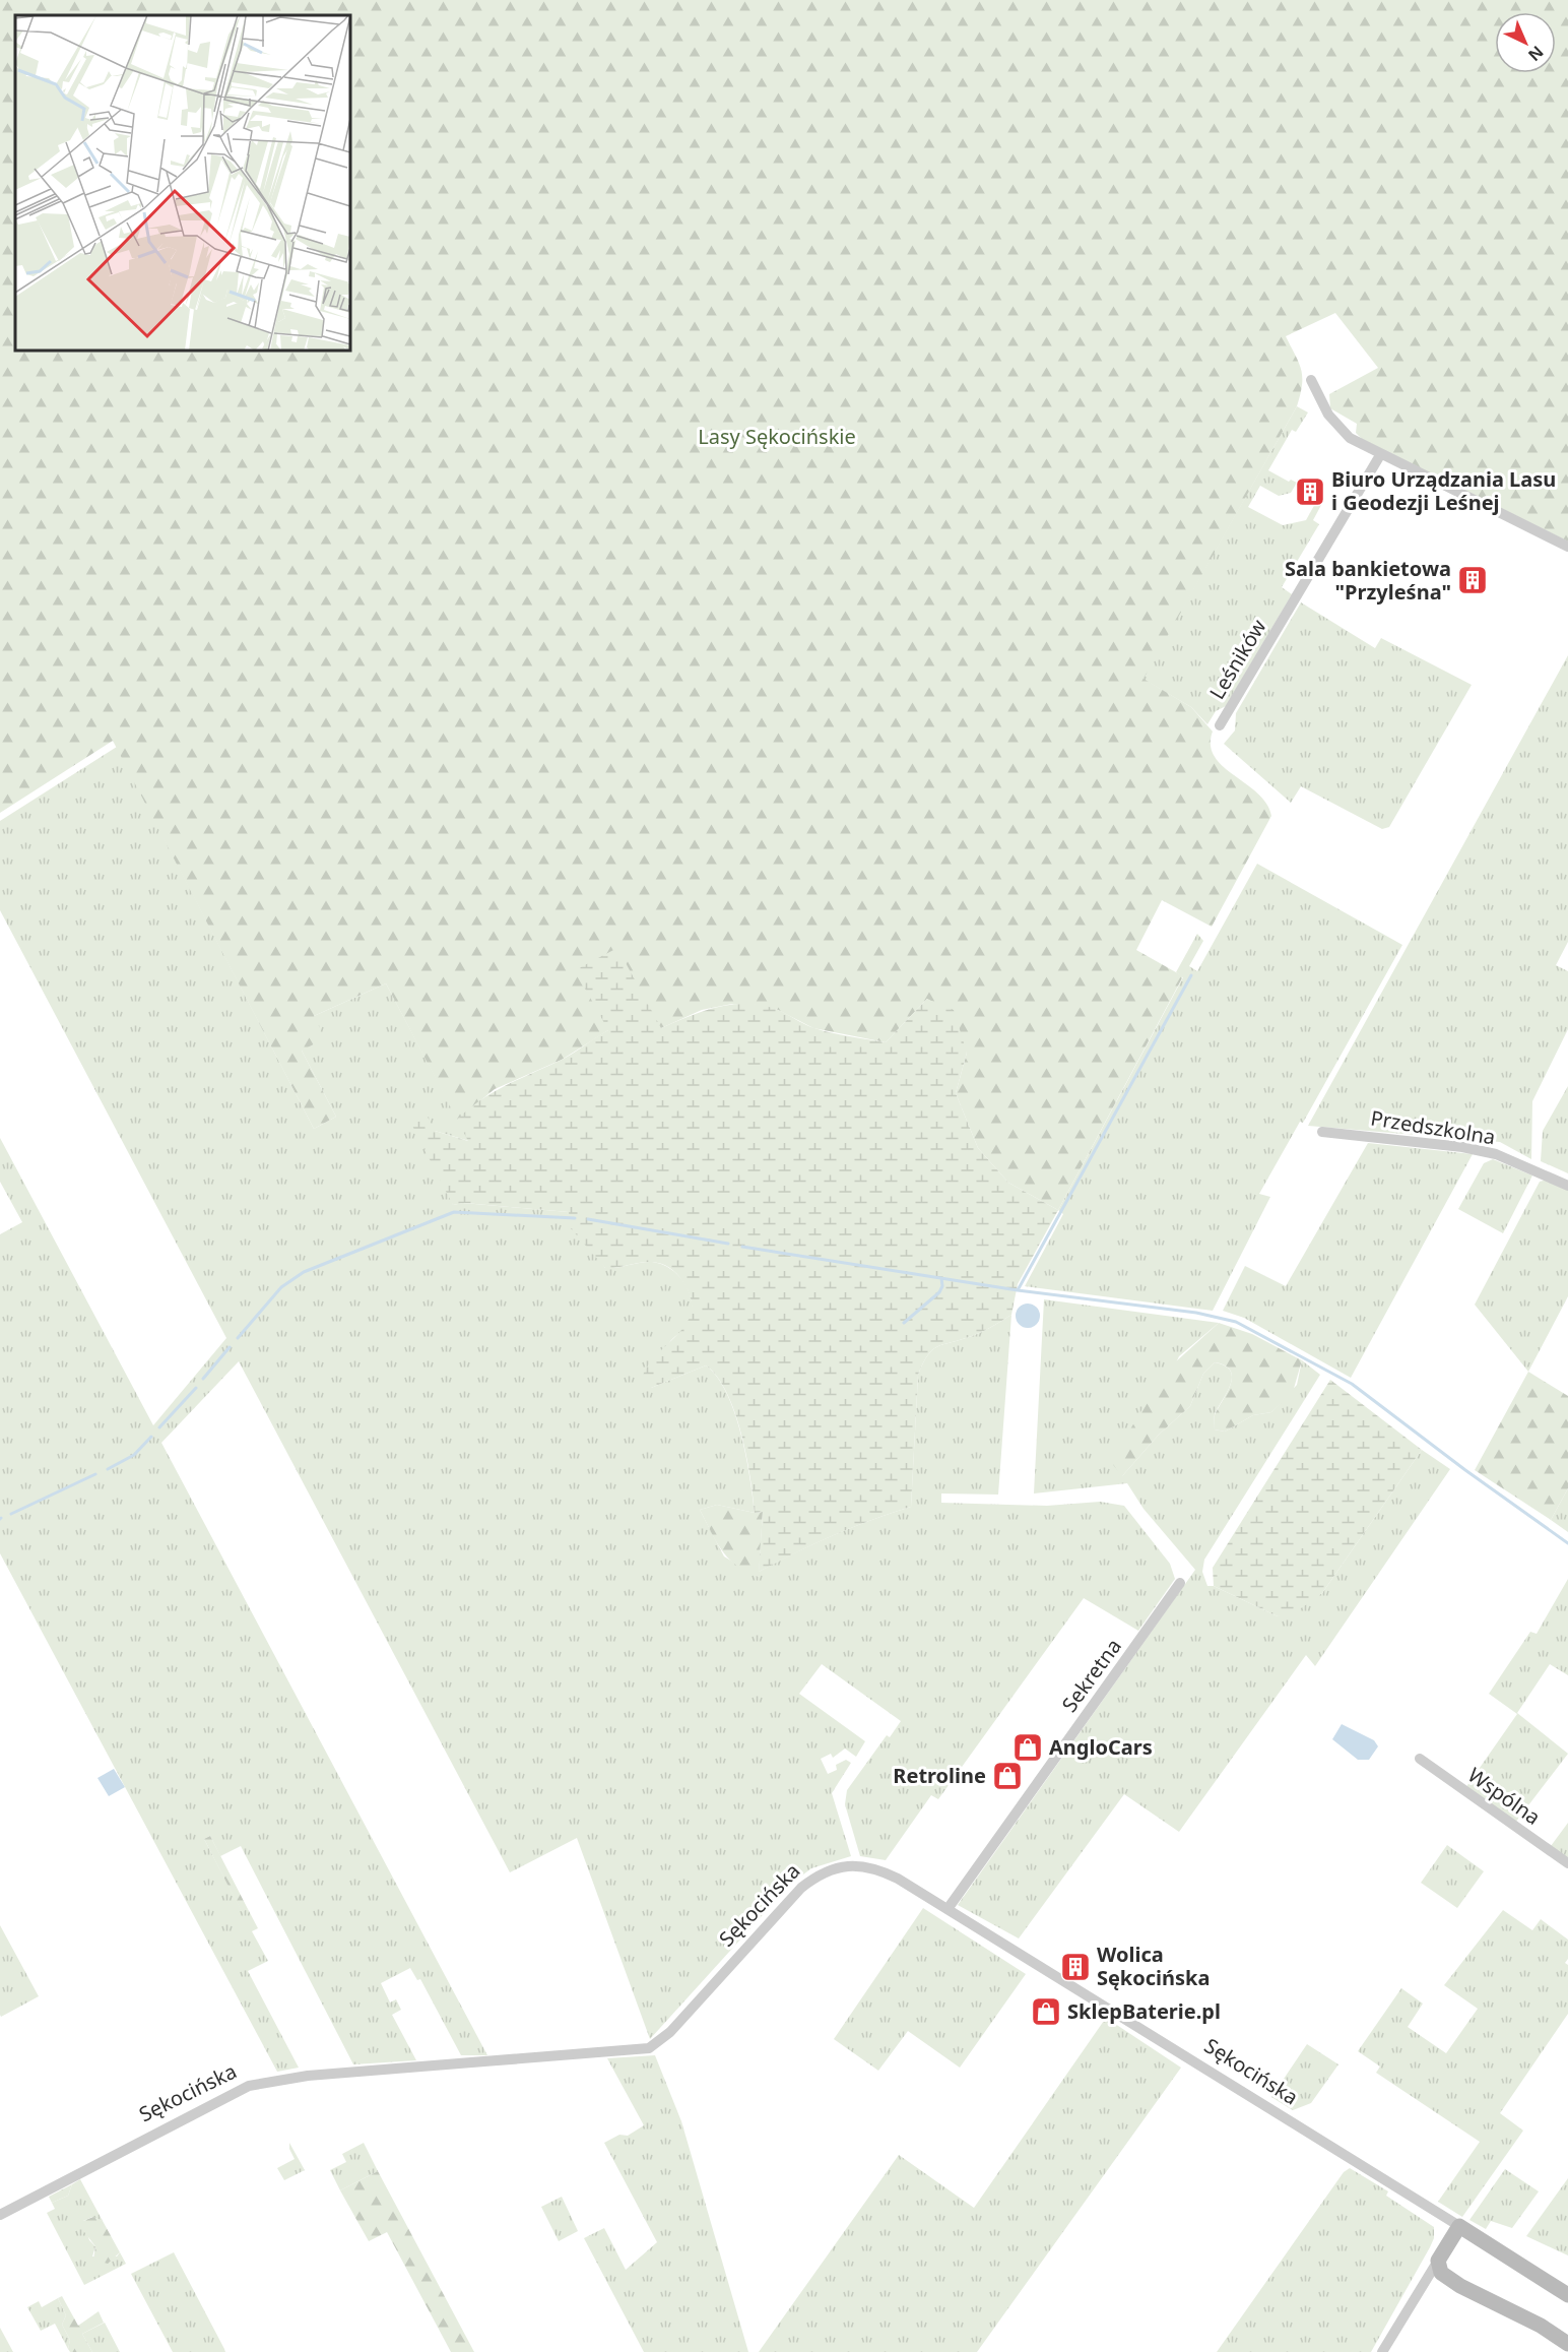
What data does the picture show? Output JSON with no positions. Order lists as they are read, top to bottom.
{
  "streets": {
    "street": [
      "Leśników",
      "Przedszkolna",
      "Sekretna",
      "Wspólna",
      "Sękocińska"
    ]
  },
  "crossings": [
    ["Sekretna", "Sękocińska"]
  ],
  "parks": ["Lasy Sękocińskie"],
  "places": {
    "building": ["Biuro Urządzania Lasu i Geodezji Leśnej", "Sala bankietowa \"Przyleśna\"", "Wolica Sękocińska"],
    "shop": ["AngloCars", "Retroline", "SklepBaterie.pl"]
  },
  "north": "bottom right"
}
